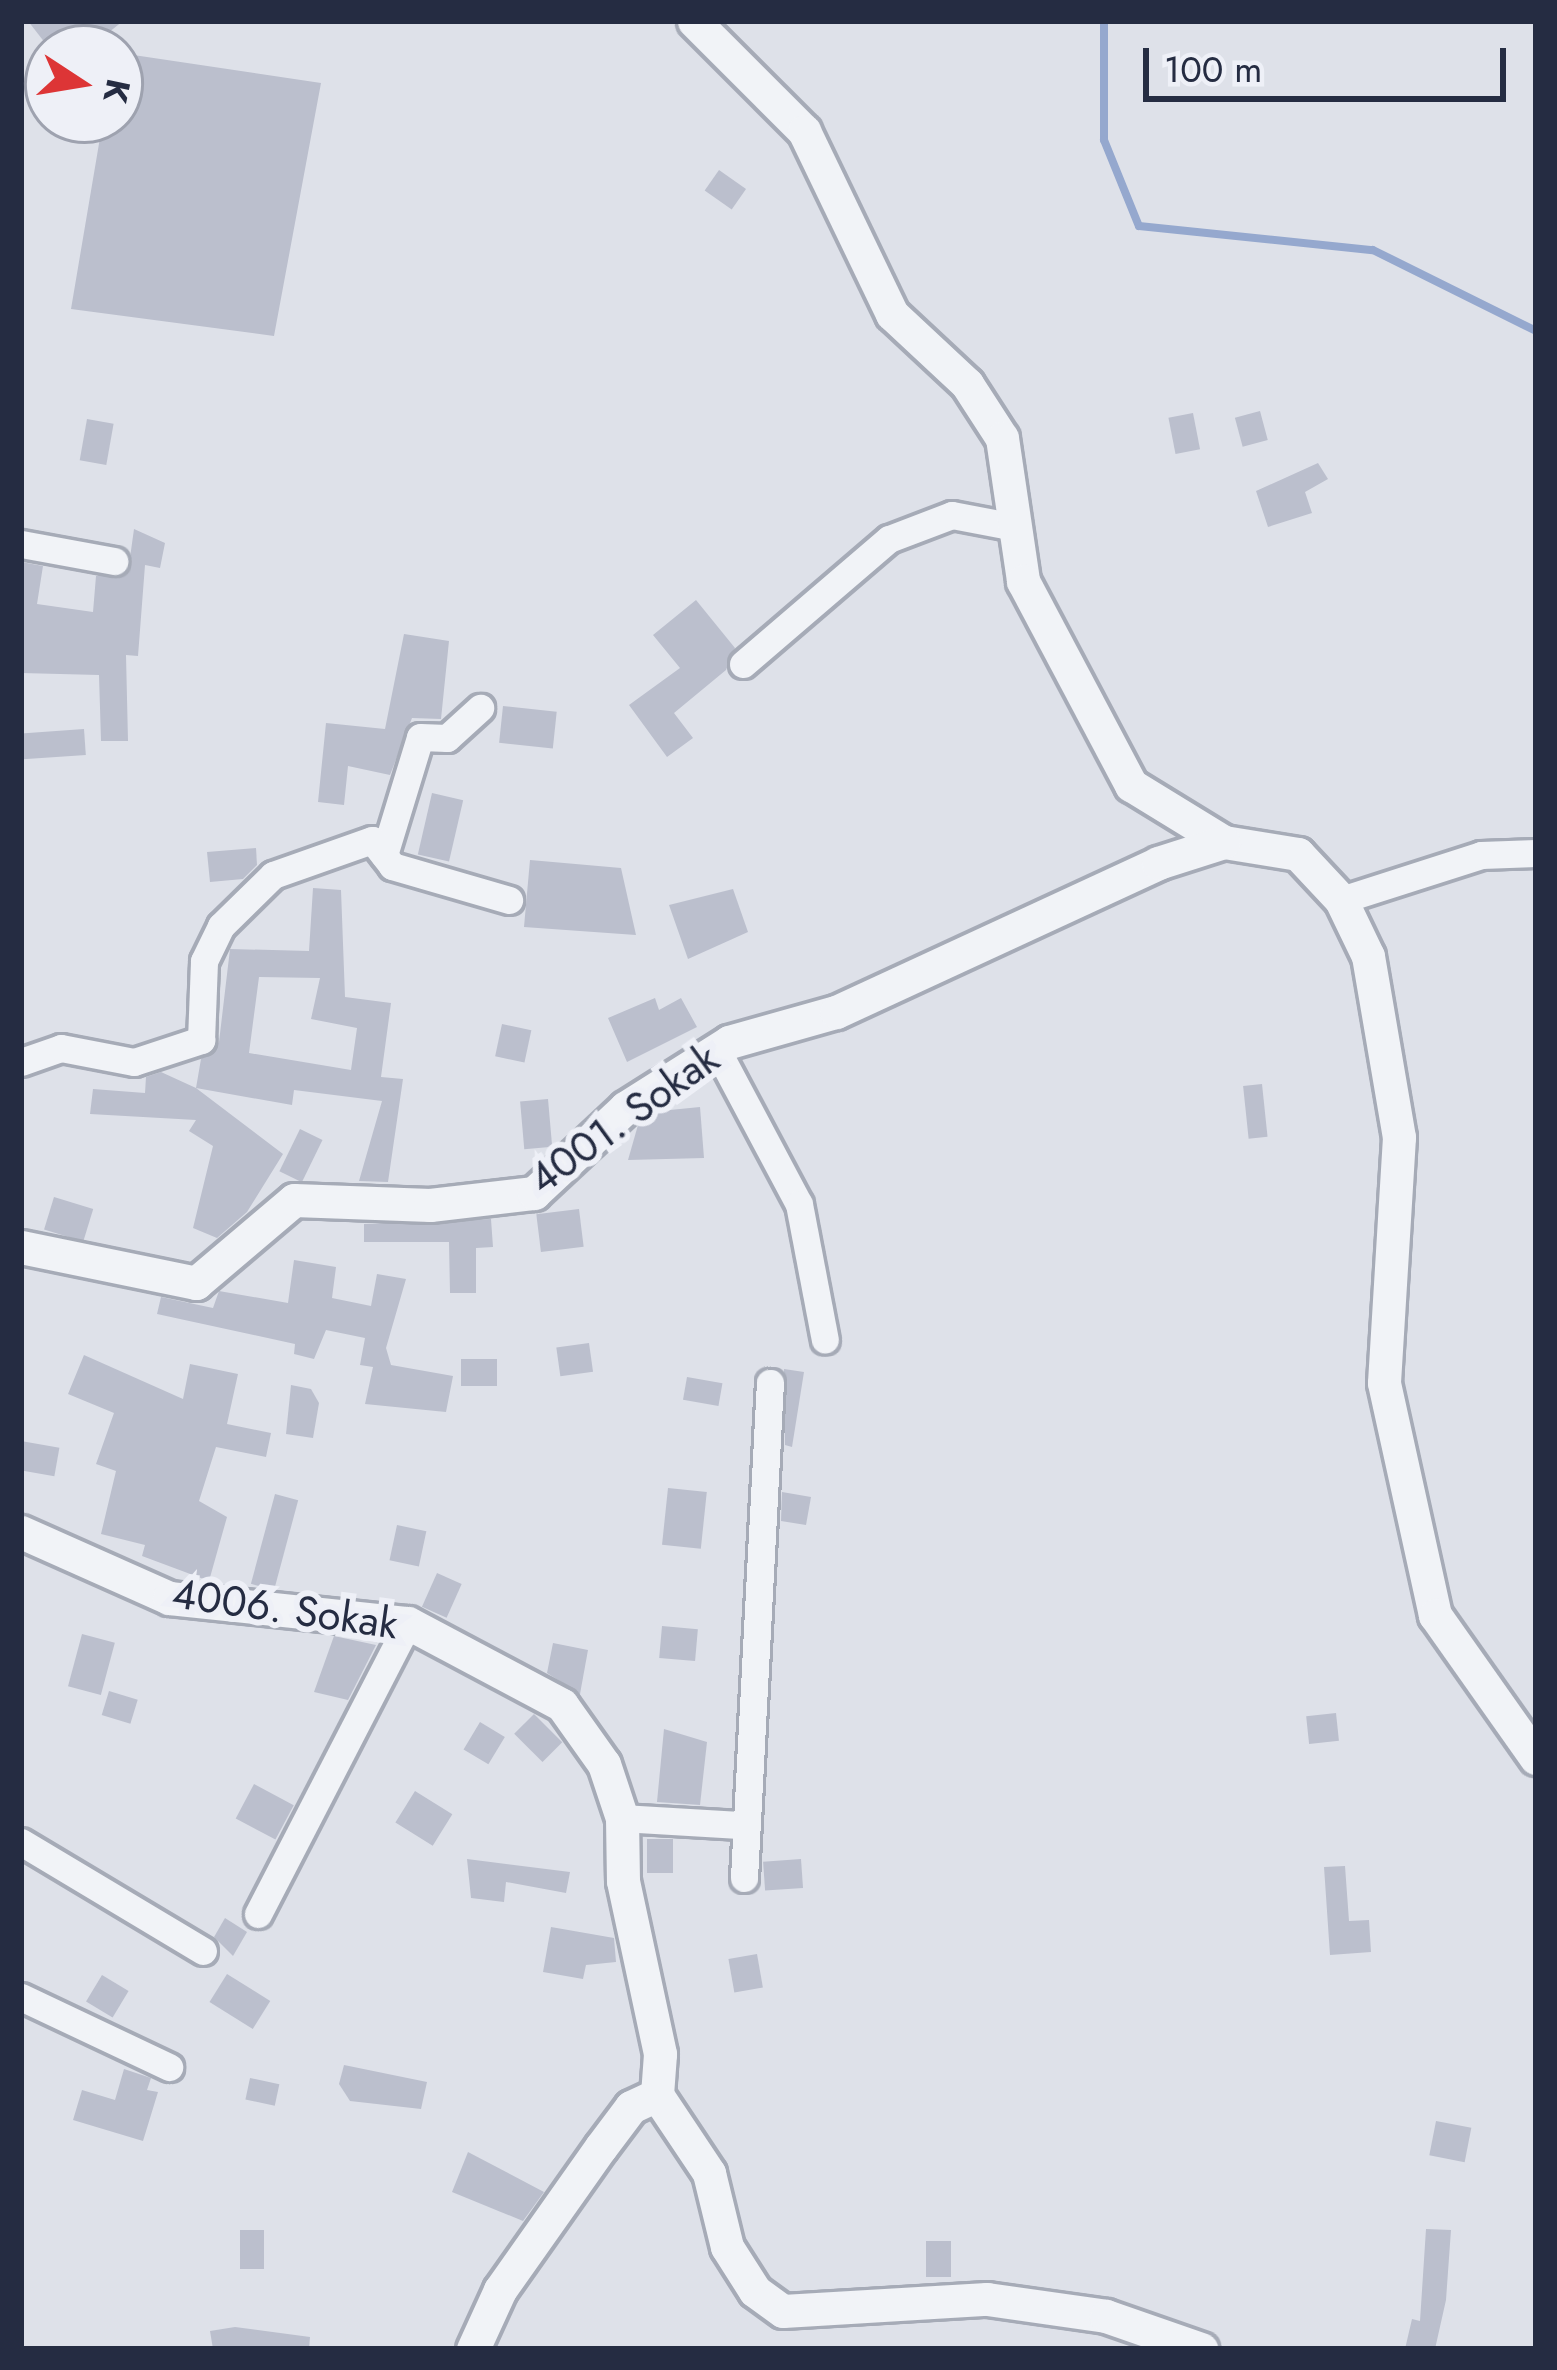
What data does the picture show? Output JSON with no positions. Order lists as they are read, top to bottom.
{
  "streets": {
    "street": ["4001. Sokak", "4006. Sokak"]
  },
  "scale_bar": "100 m",
  "north": "right"
}
